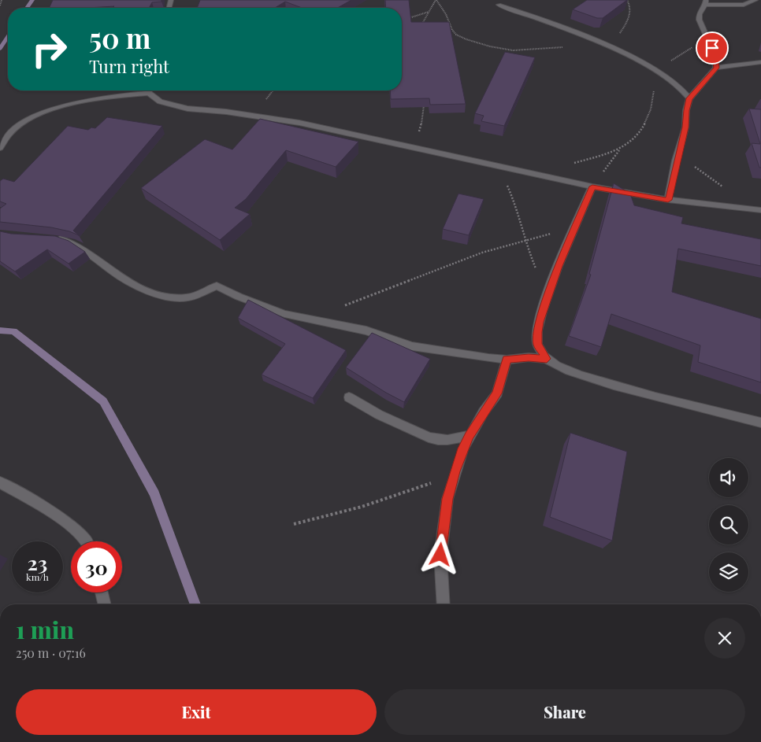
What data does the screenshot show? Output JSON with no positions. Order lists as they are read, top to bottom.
{
  "page": {
    "turn": ["50 m", "Turn right"],
    "speed": "23 km/h",
    "limit": "30",
    "heading": ["1 min", "250 m · 07:16"],
    "buttons": ["Exit", "Share"]
  }
}
